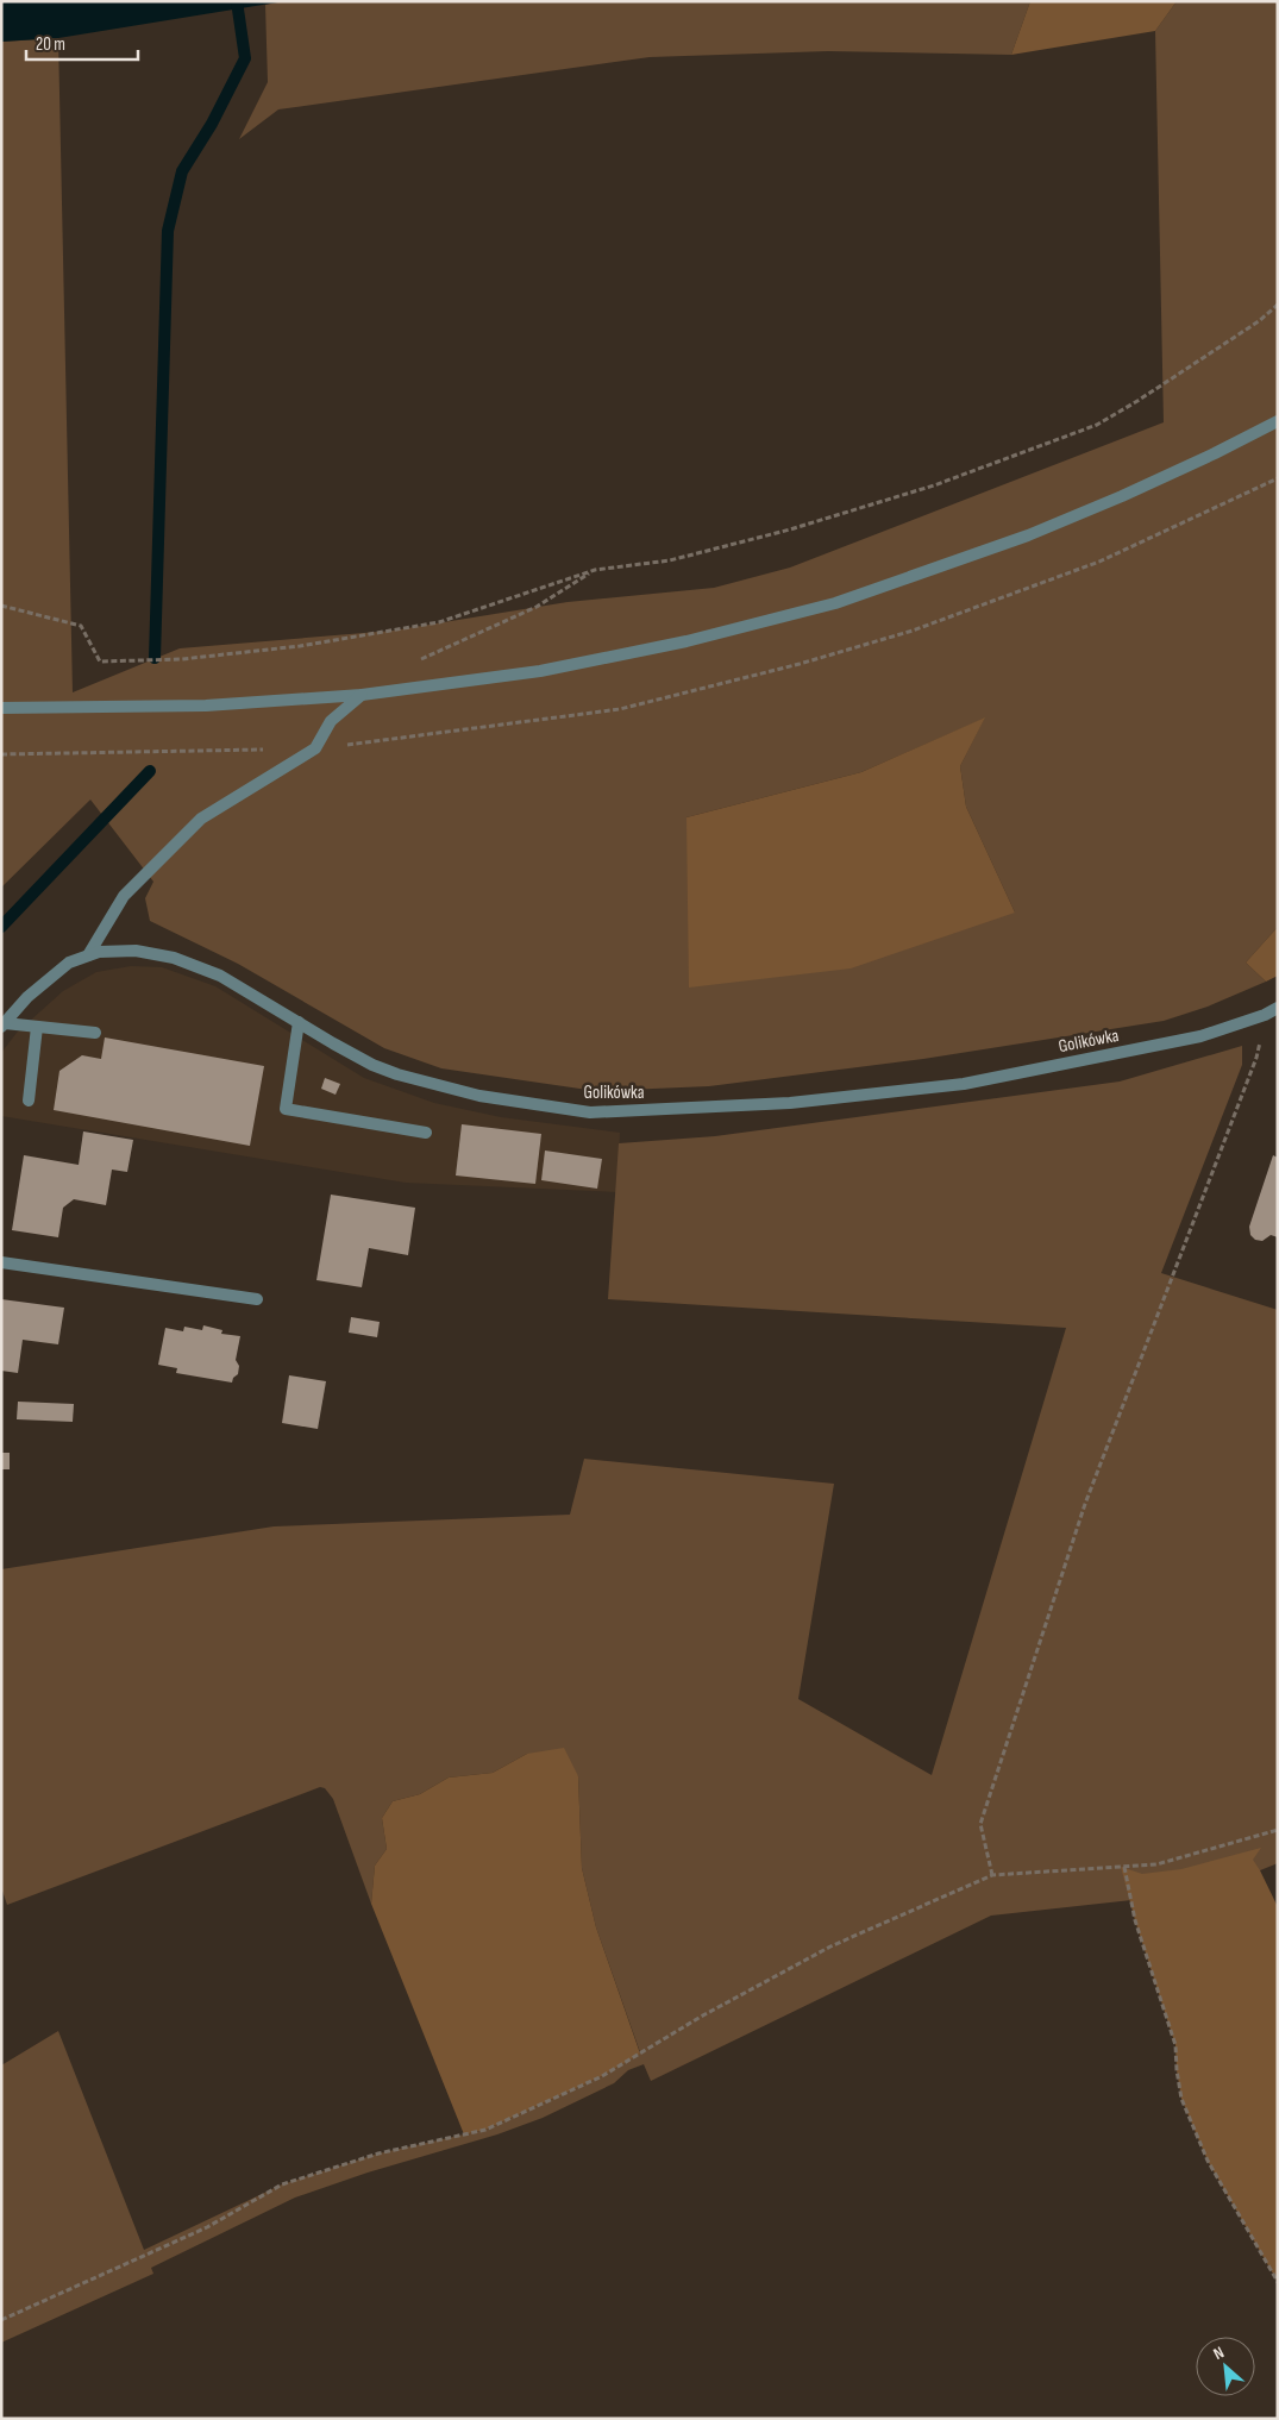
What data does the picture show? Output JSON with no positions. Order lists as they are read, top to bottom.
{
  "streets": {
    "street": ["Golikówka"]
  },
  "scale_bar": "20 m",
  "north": "top left"
}
